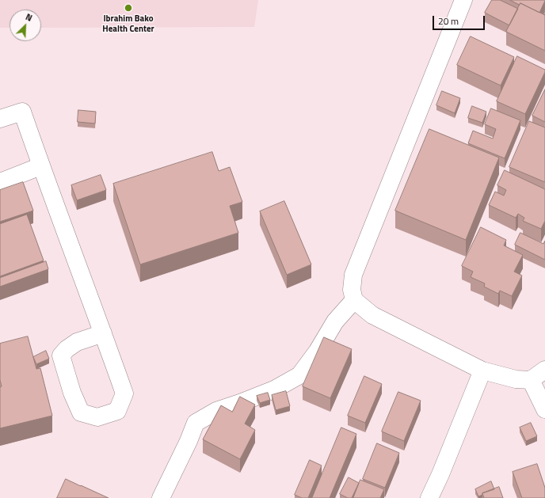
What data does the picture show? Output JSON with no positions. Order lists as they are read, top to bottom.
{
  "places": ["Ibrahim Bako Health Center"],
  "scale_bar": "20 m",
  "north": "top right"
}
